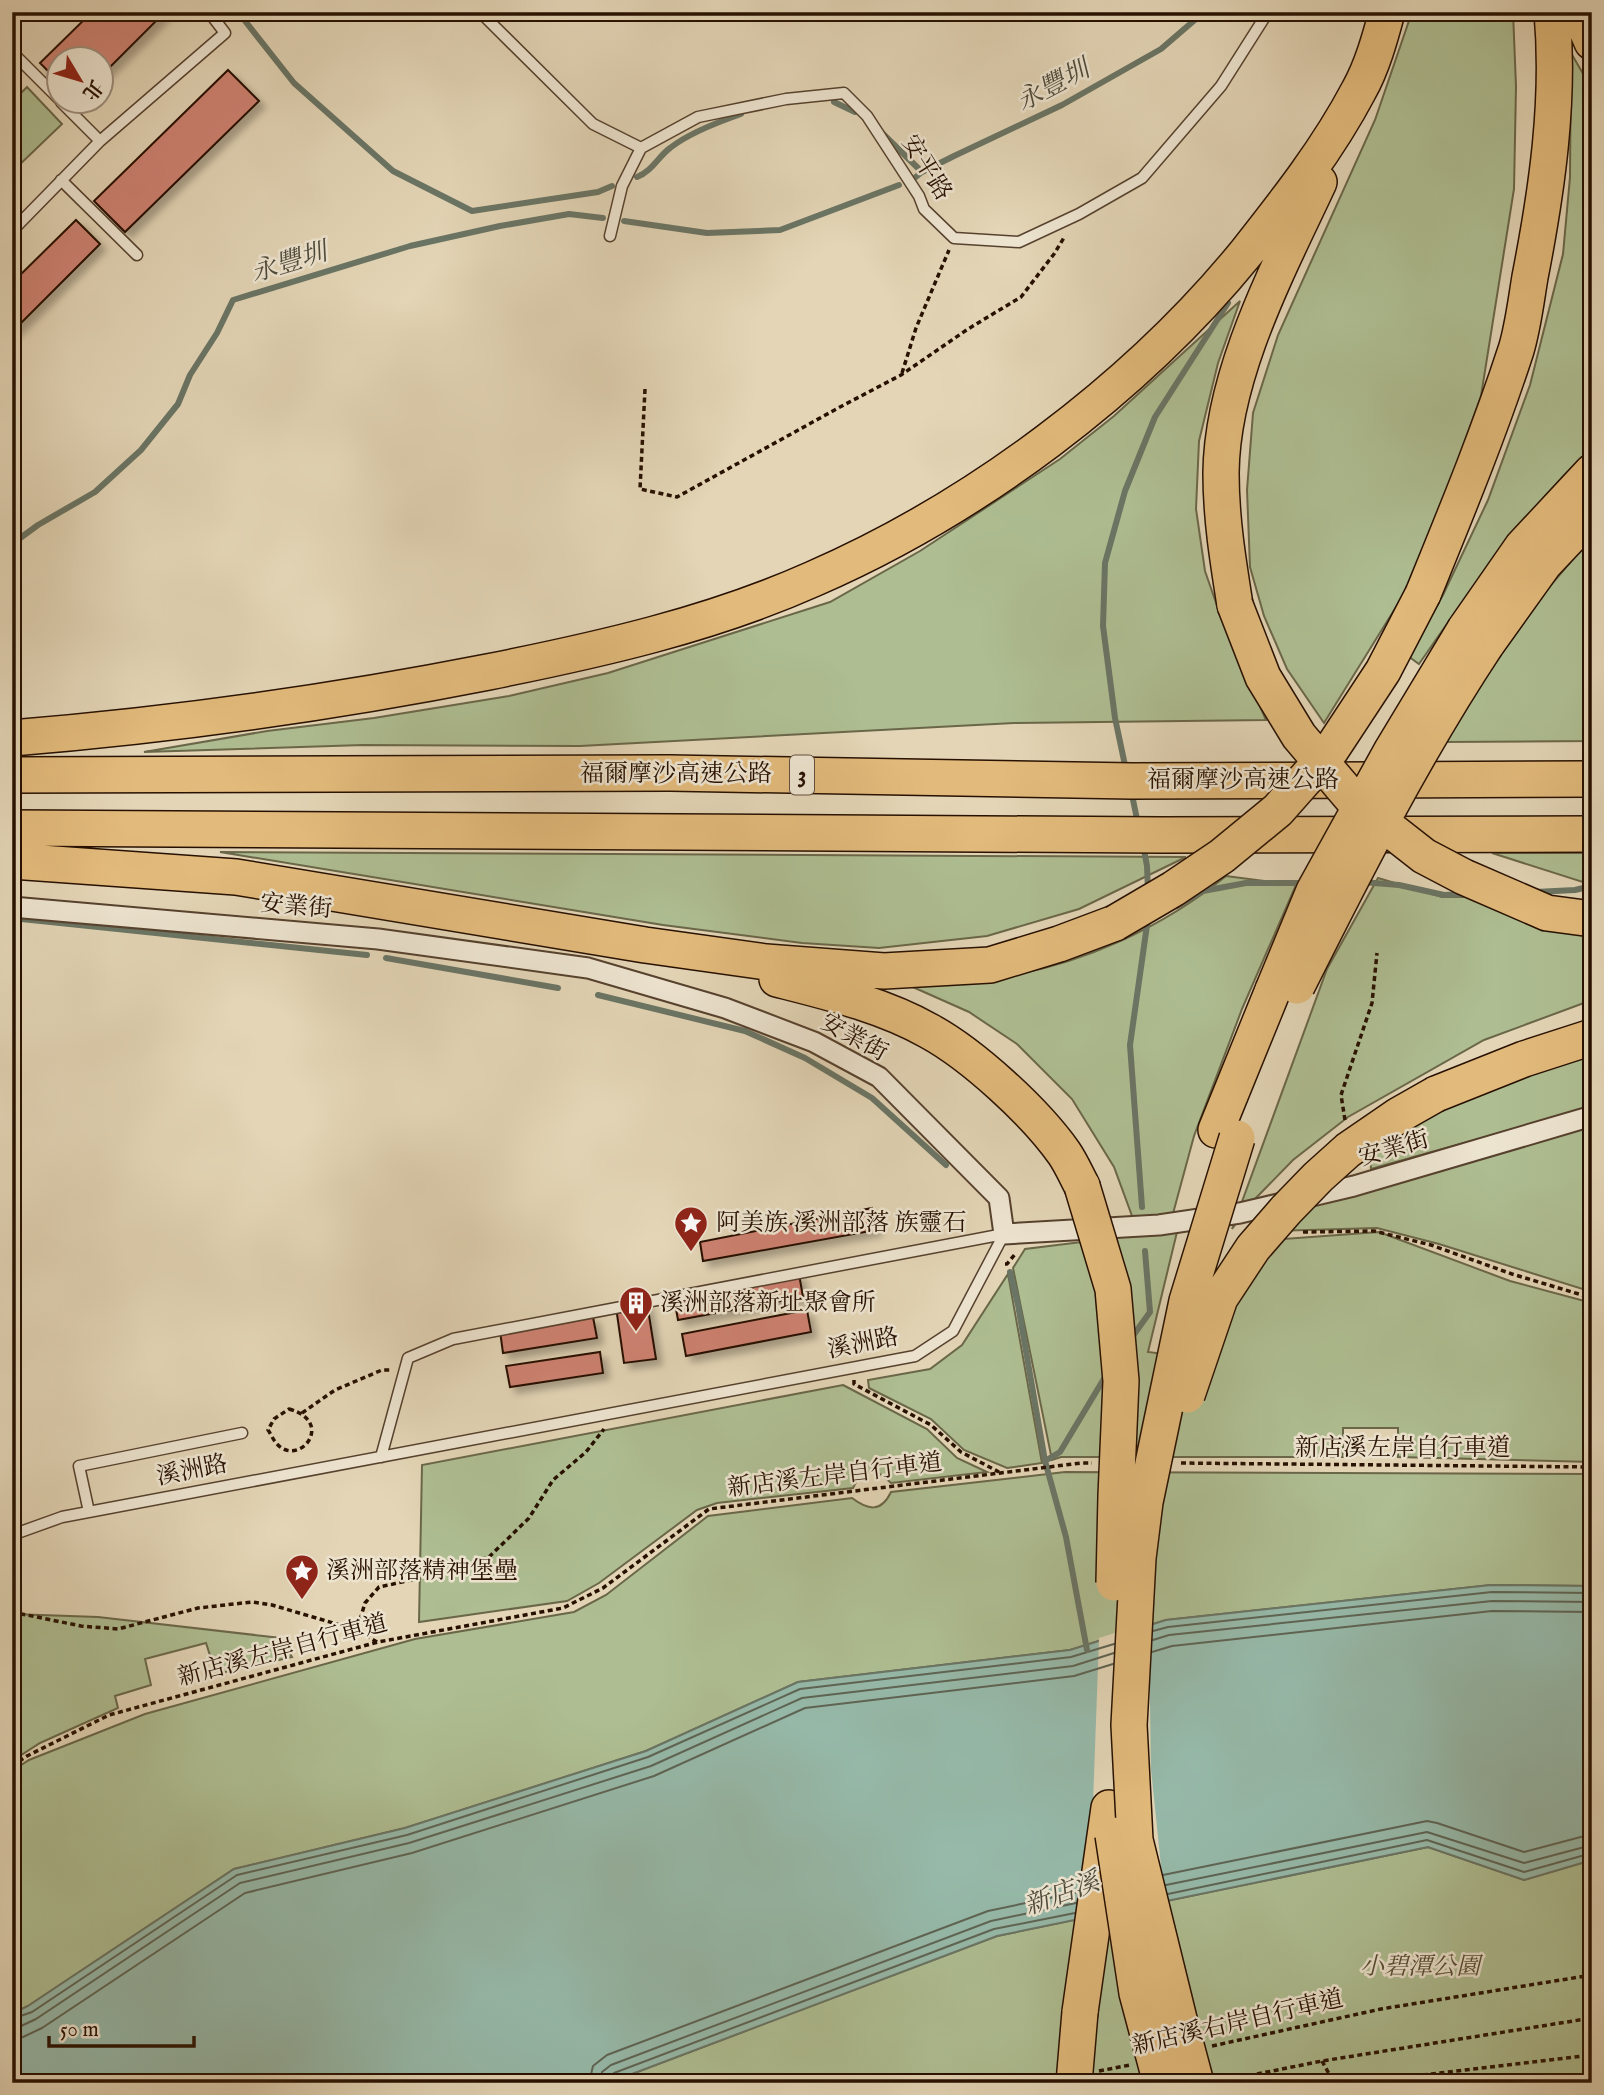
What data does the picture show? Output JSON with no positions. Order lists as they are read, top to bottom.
{
  "streets": {
    "highway": ["福爾摩沙高速公路", "3"],
    "street": ["安業街"],
    "lane": ["安平路", "溪洲路"],
    "path": ["新店溪左岸自行車道", "新店溪右岸自行車道"]
  },
  "crossings": [
    ["安業街", "溪洲路"]
  ],
  "water": ["永豐圳", "新店溪"],
  "parks": ["小碧潭公園"],
  "places": {
    "place": ["阿美族 溪洲部落 族靈石", "溪洲部落精神堡壘"],
    "building": ["溪洲部落新址聚會所"]
  },
  "scale_bar": "50 m",
  "north": "bottom right"
}
